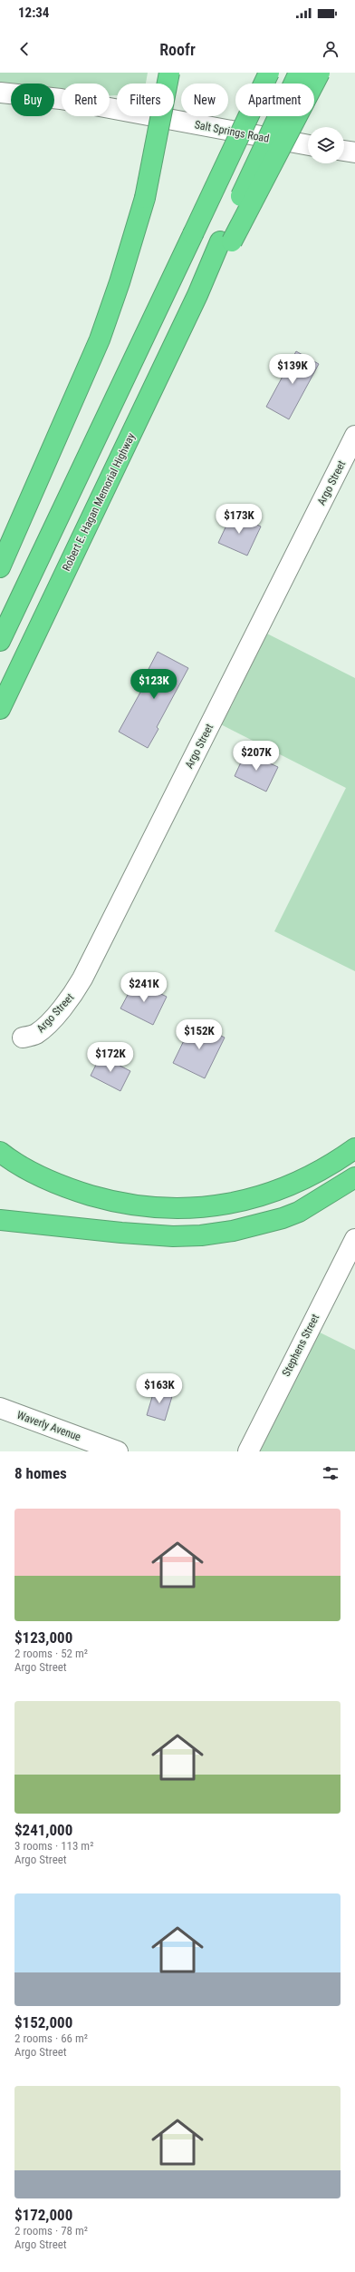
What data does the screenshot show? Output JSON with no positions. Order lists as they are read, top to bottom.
{
  "streets": {
    "highway": ["Robert E. Hagan Memorial Highway"],
    "street": [
      "Salt Springs Road",
      "Argo Street",
      "Stephens Street",
      "Waverly Avenue"
    ]
  },
  "page": {
    "status": "12:34",
    "header": "Roofr",
    "chip": [
      "Buy",
      "Rent",
      "Filters",
      "New",
      "Apartment"
    ],
    "price": [
      "$139K",
      "$173K",
      "$123K",
      "$207K",
      "$241K",
      "$152K",
      "$172K",
      "$163K"
    ],
    "heading": "8 homes",
    "list": [
      {
        "name": "$123,000",
        "note": "2 rooms · 52 m² · Argo Street"
      },
      {
        "name": "$241,000",
        "note": "3 rooms · 113 m² · Argo Street"
      },
      {
        "name": "$152,000",
        "note": "2 rooms · 66 m² · Argo Street"
      },
      {
        "name": "$172,000",
        "note": "2 rooms · 78 m² · Argo Street"
      }
    ]
  }
}
